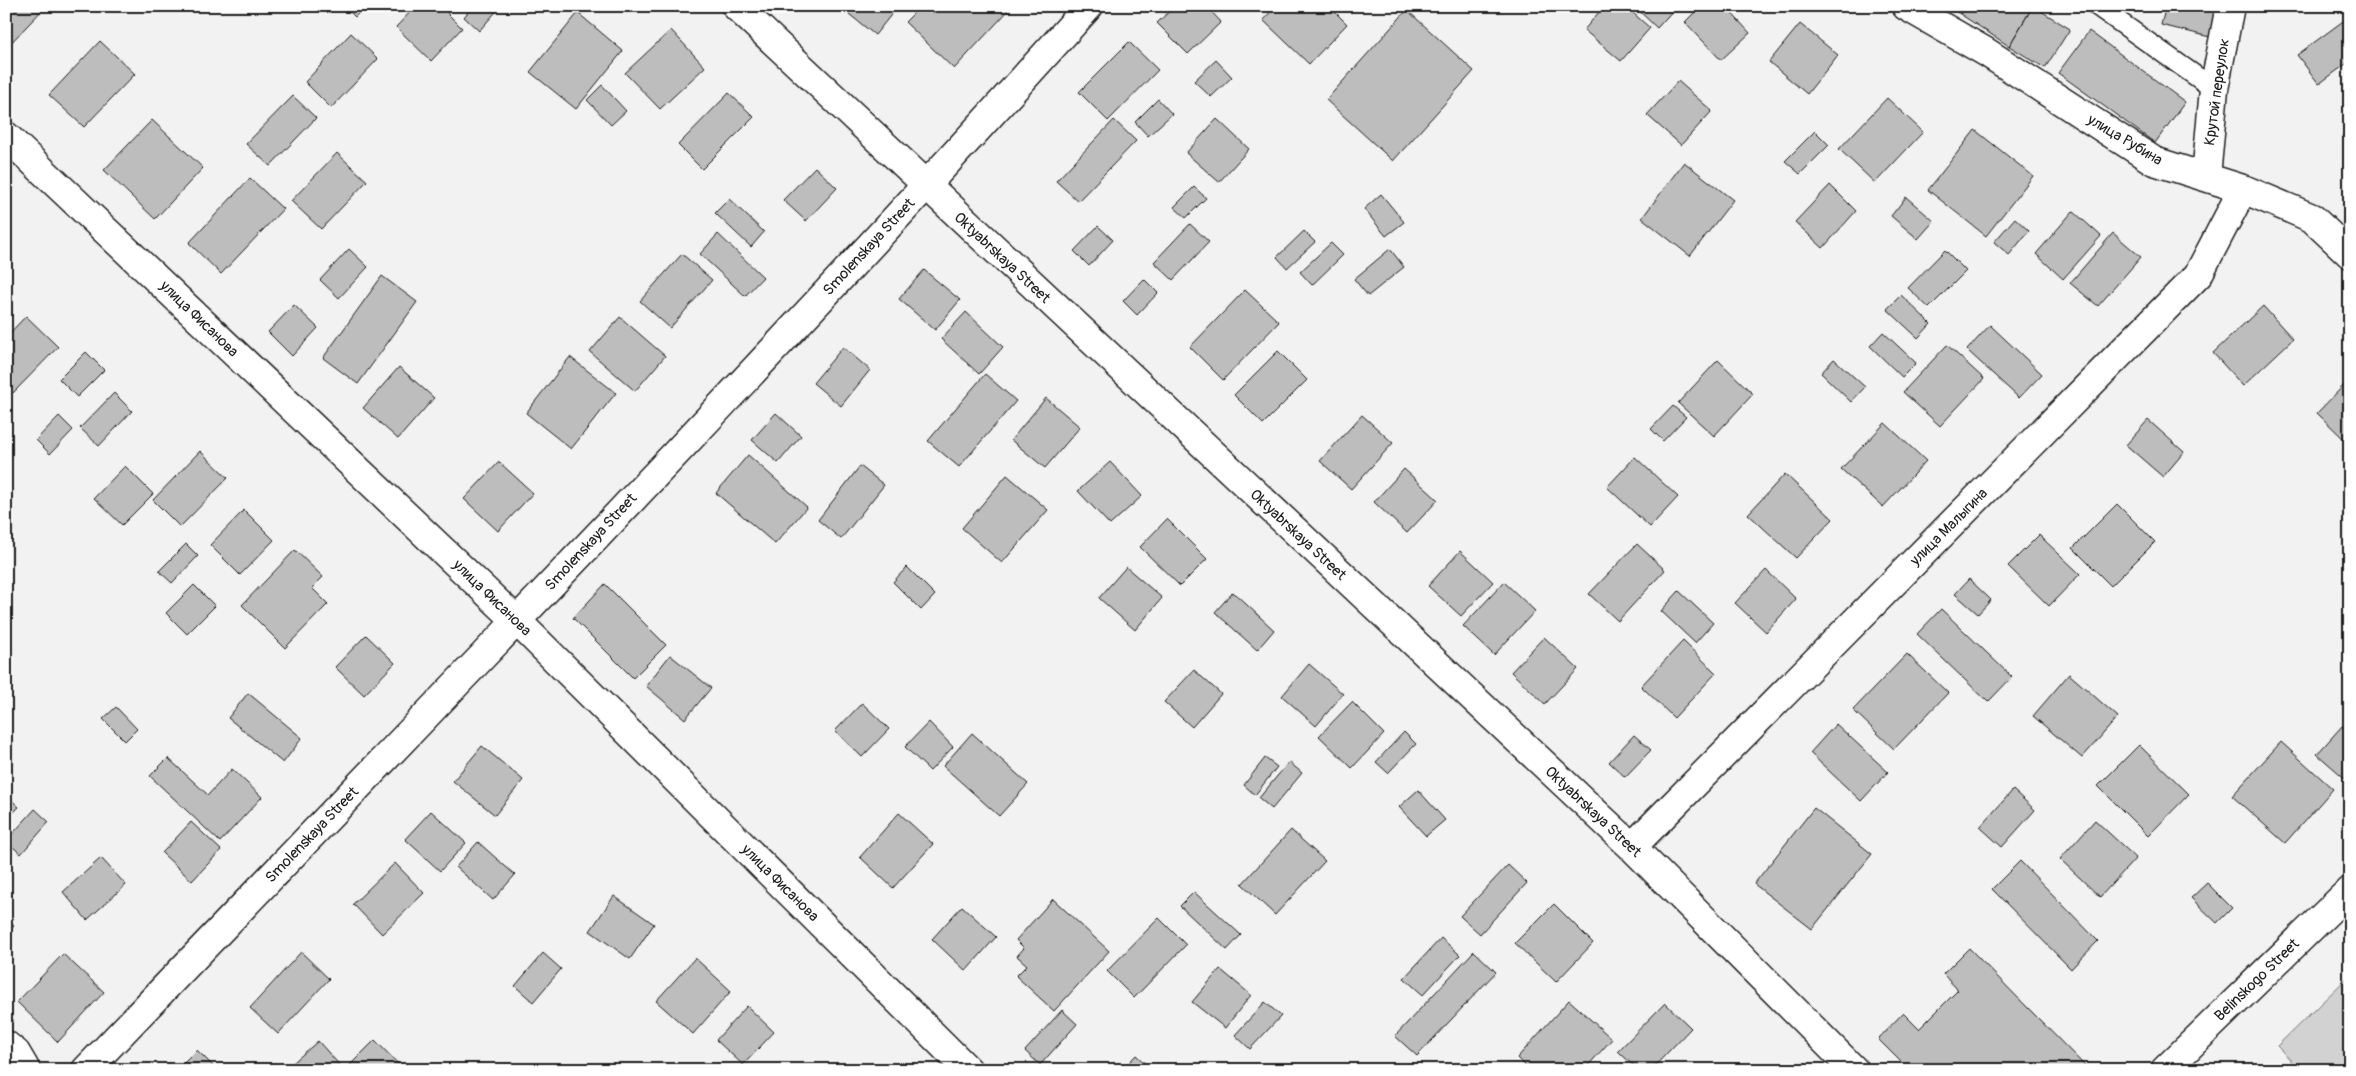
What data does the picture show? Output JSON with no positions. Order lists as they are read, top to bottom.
{
  "streets": {
    "street": [
      "Крутой переулок",
      "улица Рубина",
      "Smolenskaya Street",
      "Oktyabrskaya Street",
      "улица Фисанова",
      "улица Малыгина",
      "Belinskogo Street"
    ]
  },
  "crossings": [
    ["Крутой переулок", "улица Рубина"],
    ["улица Рубина", "улица Малыгина"],
    ["Smolenskaya Street", "Oktyabrskaya Street"],
    ["Smolenskaya Street", "улица Фисанова"],
    ["Oktyabrskaya Street", "улица Малыгина"]
  ]
}
